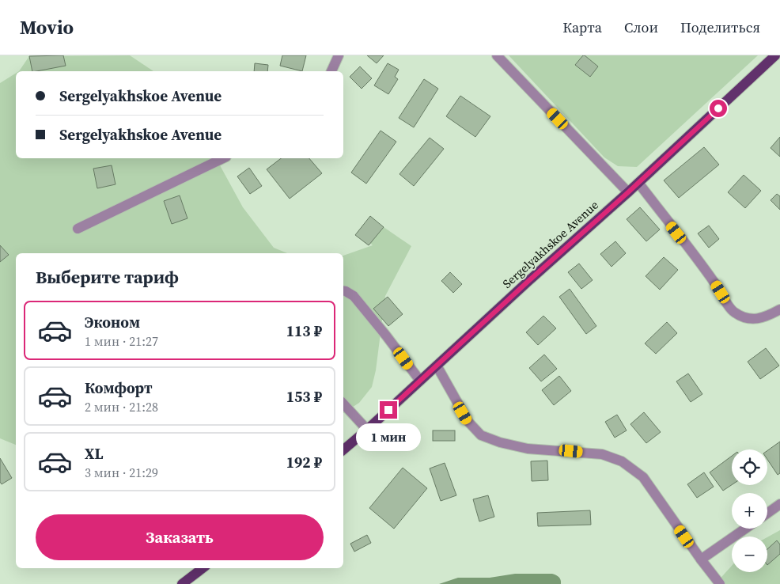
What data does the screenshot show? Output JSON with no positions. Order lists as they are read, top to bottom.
{
  "streets": {
    "main road": ["Sergelyakhskoe Avenue"]
  },
  "page": {
    "header": "Movio",
    "nav": ["Карта", "Слои", "Поделиться"],
    "banner": ["Sergelyakhskoe Avenue", "Sergelyakhskoe Avenue"],
    "heading": "Выберите тариф",
    "list": [
      {
        "name": "Эконом",
        "note": "1 мин · 21:27",
        "value": "113 ₽"
      },
      {
        "name": "Комфорт",
        "note": "2 мин · 21:28",
        "value": "153 ₽"
      },
      {
        "name": "XL",
        "note": "3 мин · 21:29",
        "value": "192 ₽"
      }
    ],
    "bubble": "1 мин",
    "map_buttons": ["+", "−"],
    "buttons": "Заказать"
  }
}
